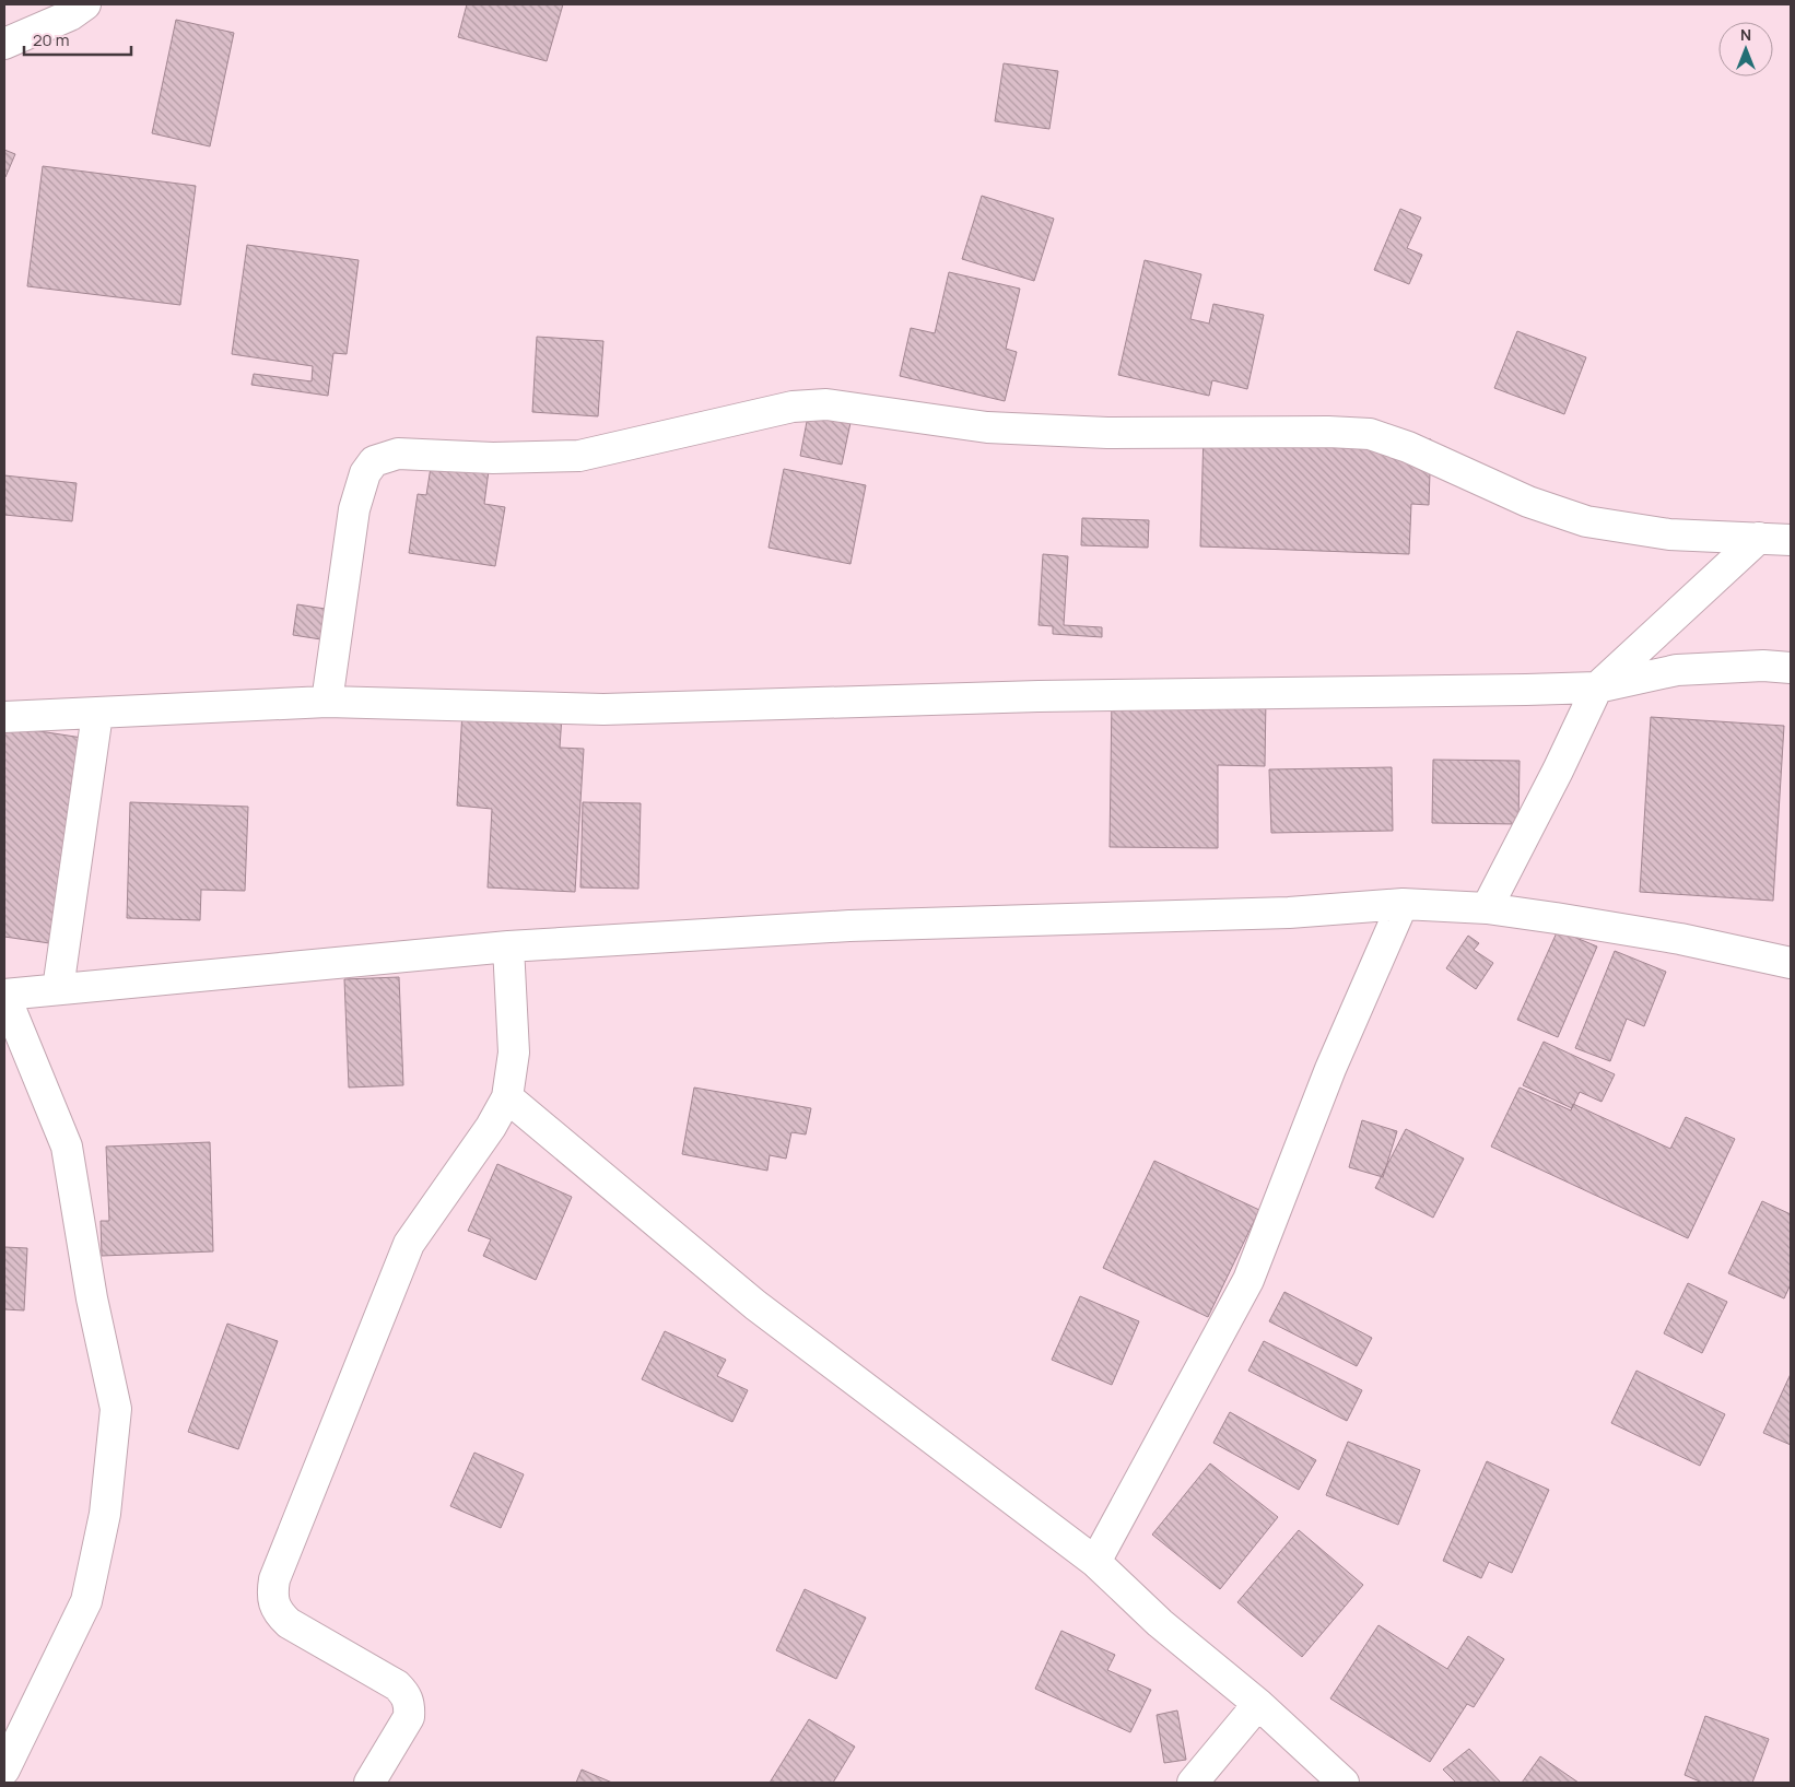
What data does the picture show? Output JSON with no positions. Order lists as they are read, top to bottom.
{
  "scale_bar": "20 m",
  "north": "top"
}
